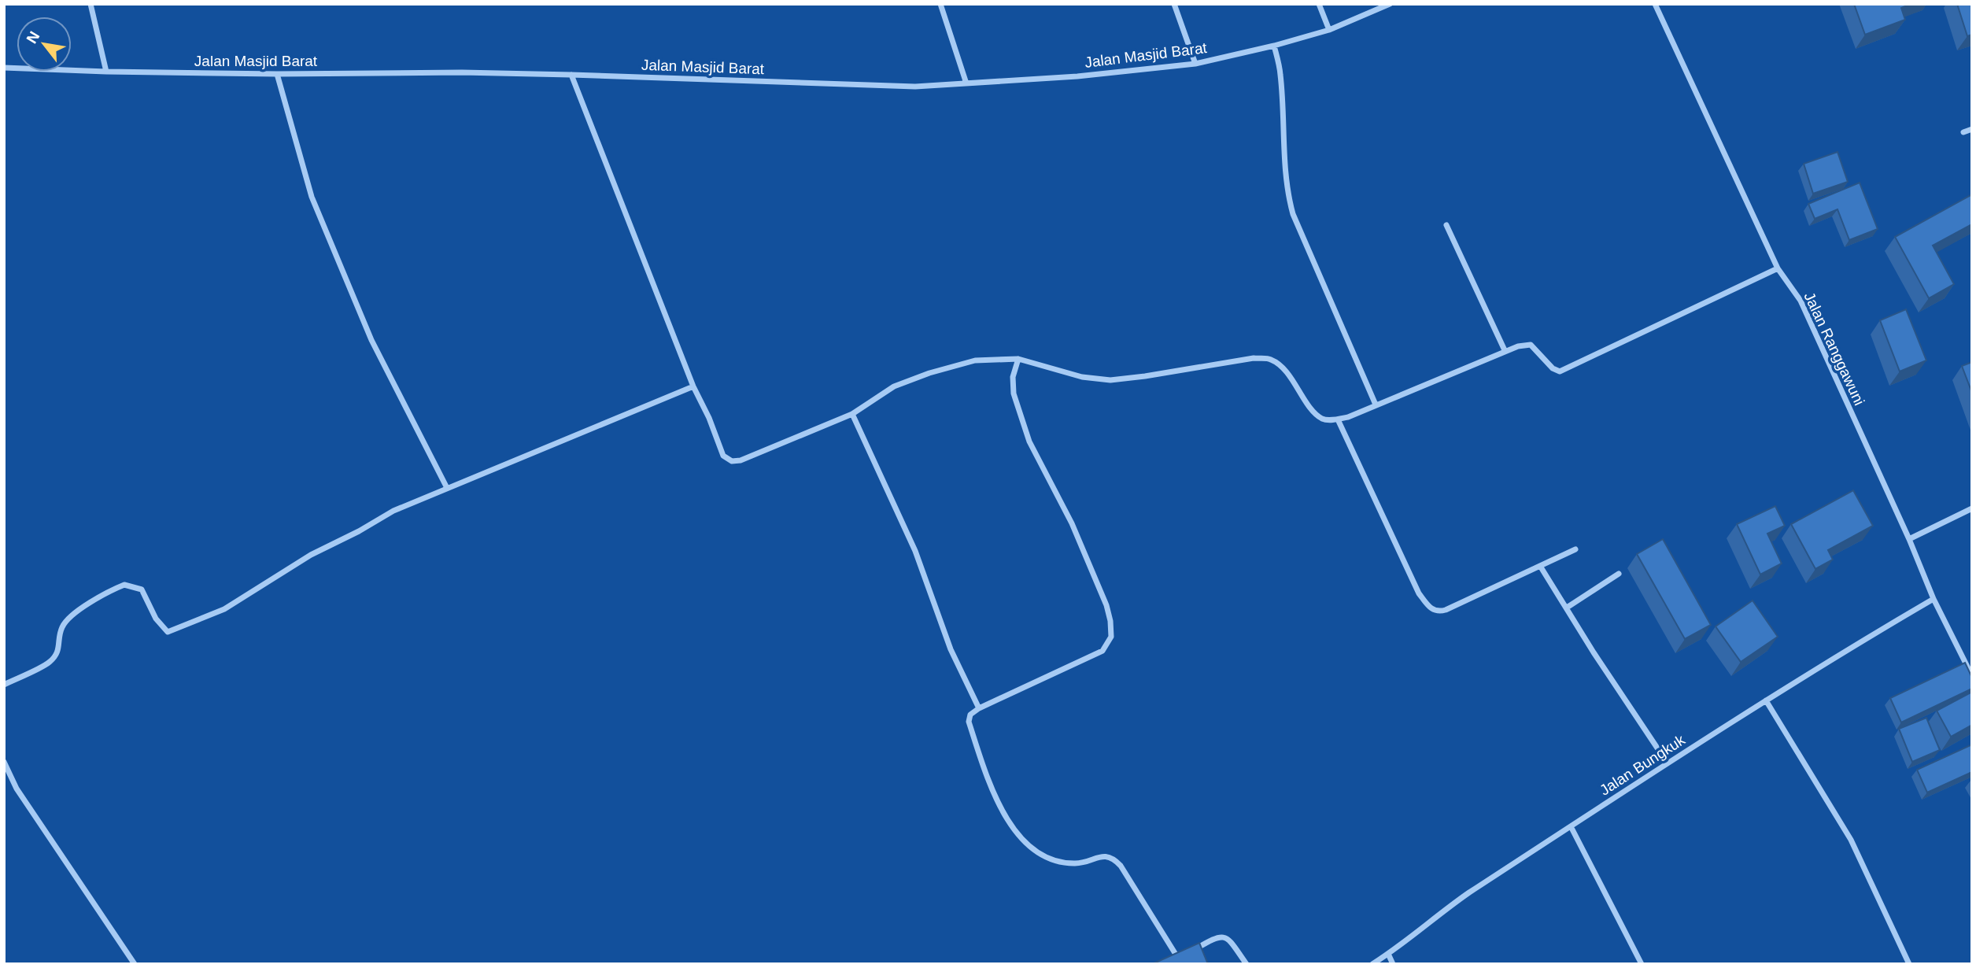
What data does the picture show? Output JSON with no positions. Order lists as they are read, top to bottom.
{
  "streets": {
    "street": ["Jalan Masjid Barat", "Jalan Ranggawuni", "Jalan Bungkuk"]
  },
  "crossings": [
    ["Jalan Ranggawuni", "Jalan Bungkuk"]
  ],
  "north": "top left"
}
